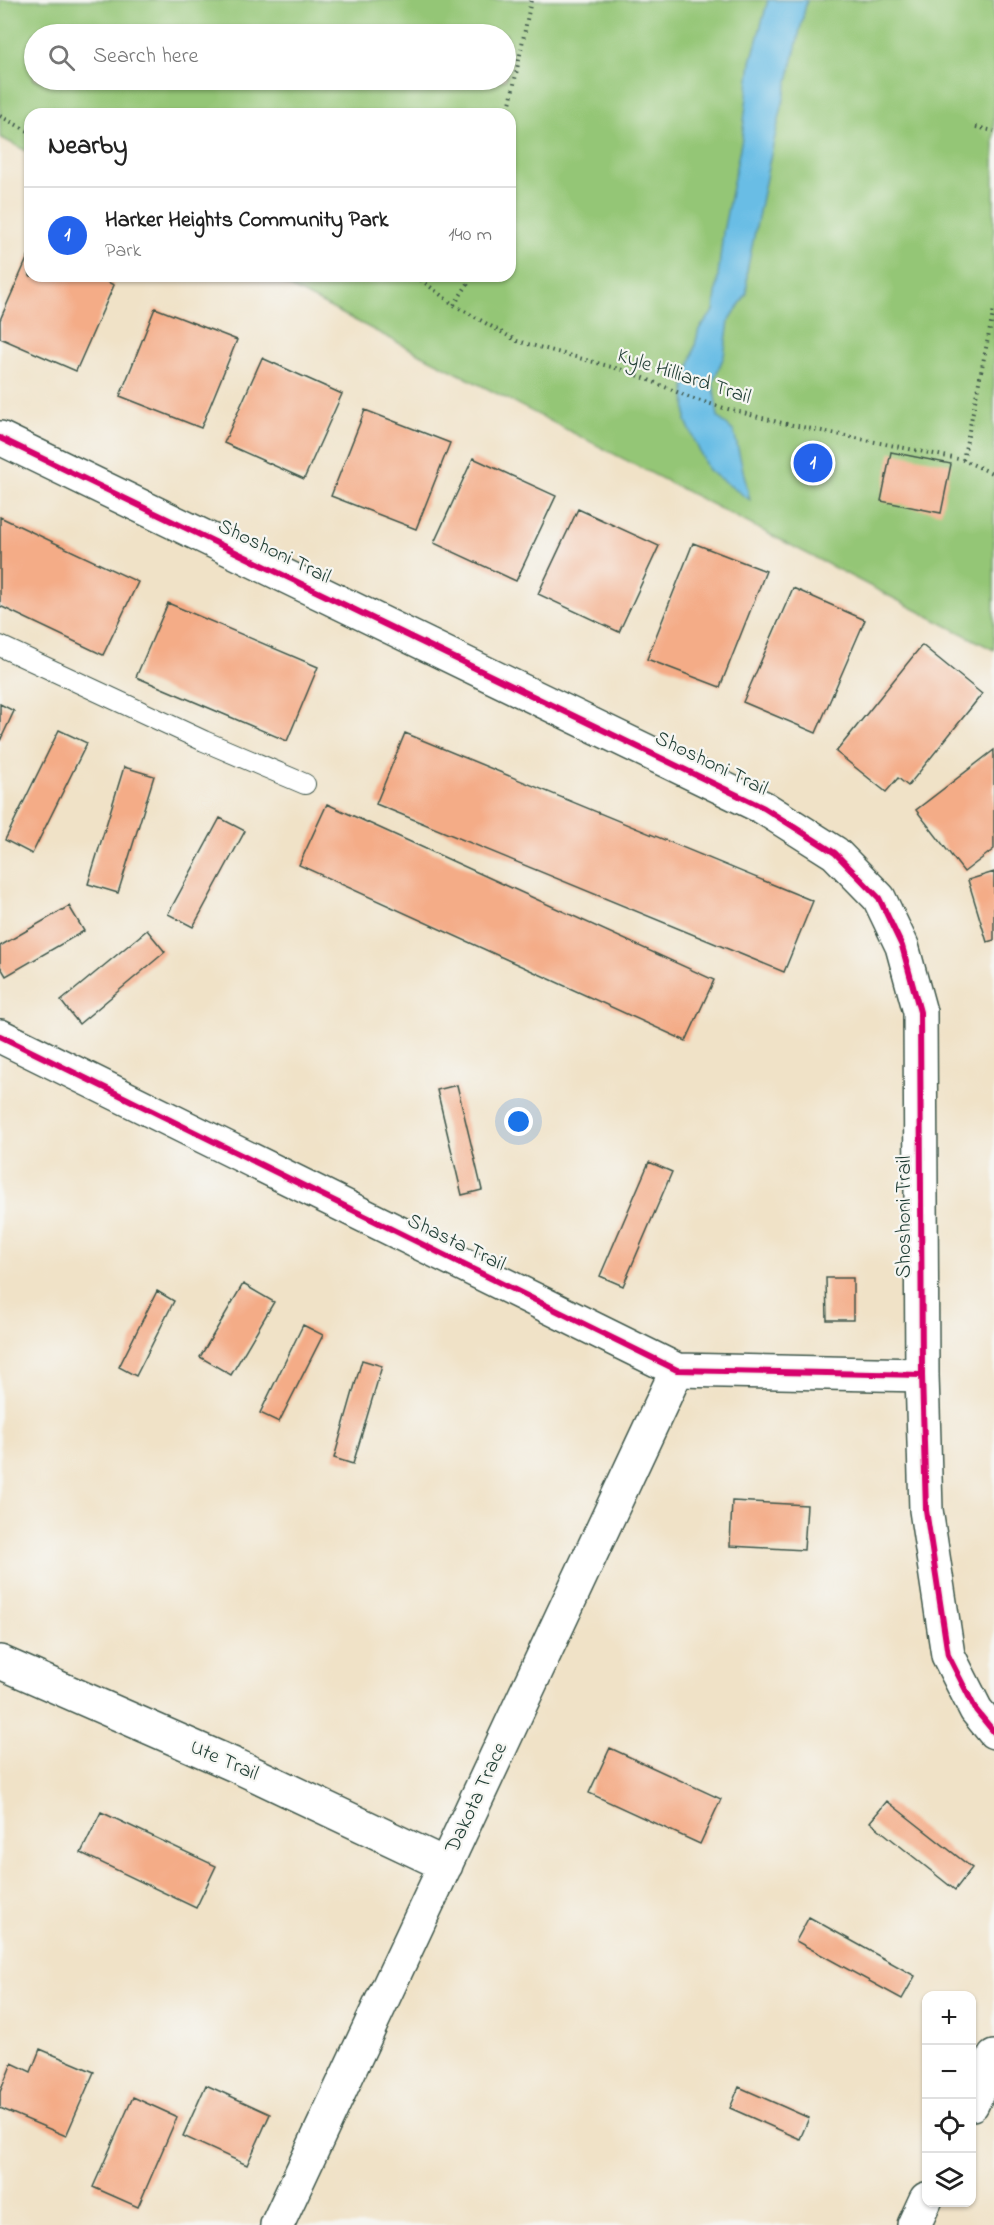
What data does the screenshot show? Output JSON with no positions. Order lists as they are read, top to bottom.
{
  "streets": {
    "street": [
      "Shoshoni Trail",
      "Shasta Trail",
      "Ute Trail",
      "Dakota Trace"
    ],
    "path": ["Kyle Hilliard Trail"]
  },
  "crossings": [
    ["Shoshoni Trail", "Shasta Trail"],
    ["Shasta Trail", "Dakota Trace"],
    ["Ute Trail", "Dakota Trace"]
  ],
  "page": {
    "search": "Search here",
    "heading": "Nearby",
    "list": [
      {
        "mark": "1",
        "name": "Harker Heights Community Park",
        "note": "Park",
        "value": "140 m"
      }
    ],
    "pins": "1",
    "map_buttons": ["+", "−"]
  }
}
